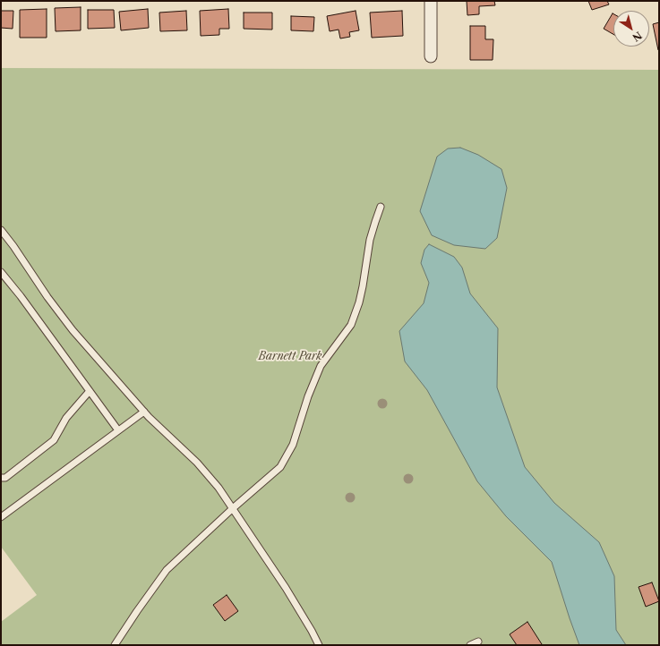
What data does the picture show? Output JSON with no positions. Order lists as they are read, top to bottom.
{
  "parks": ["Barnett Park"],
  "north": "bottom right"
}
